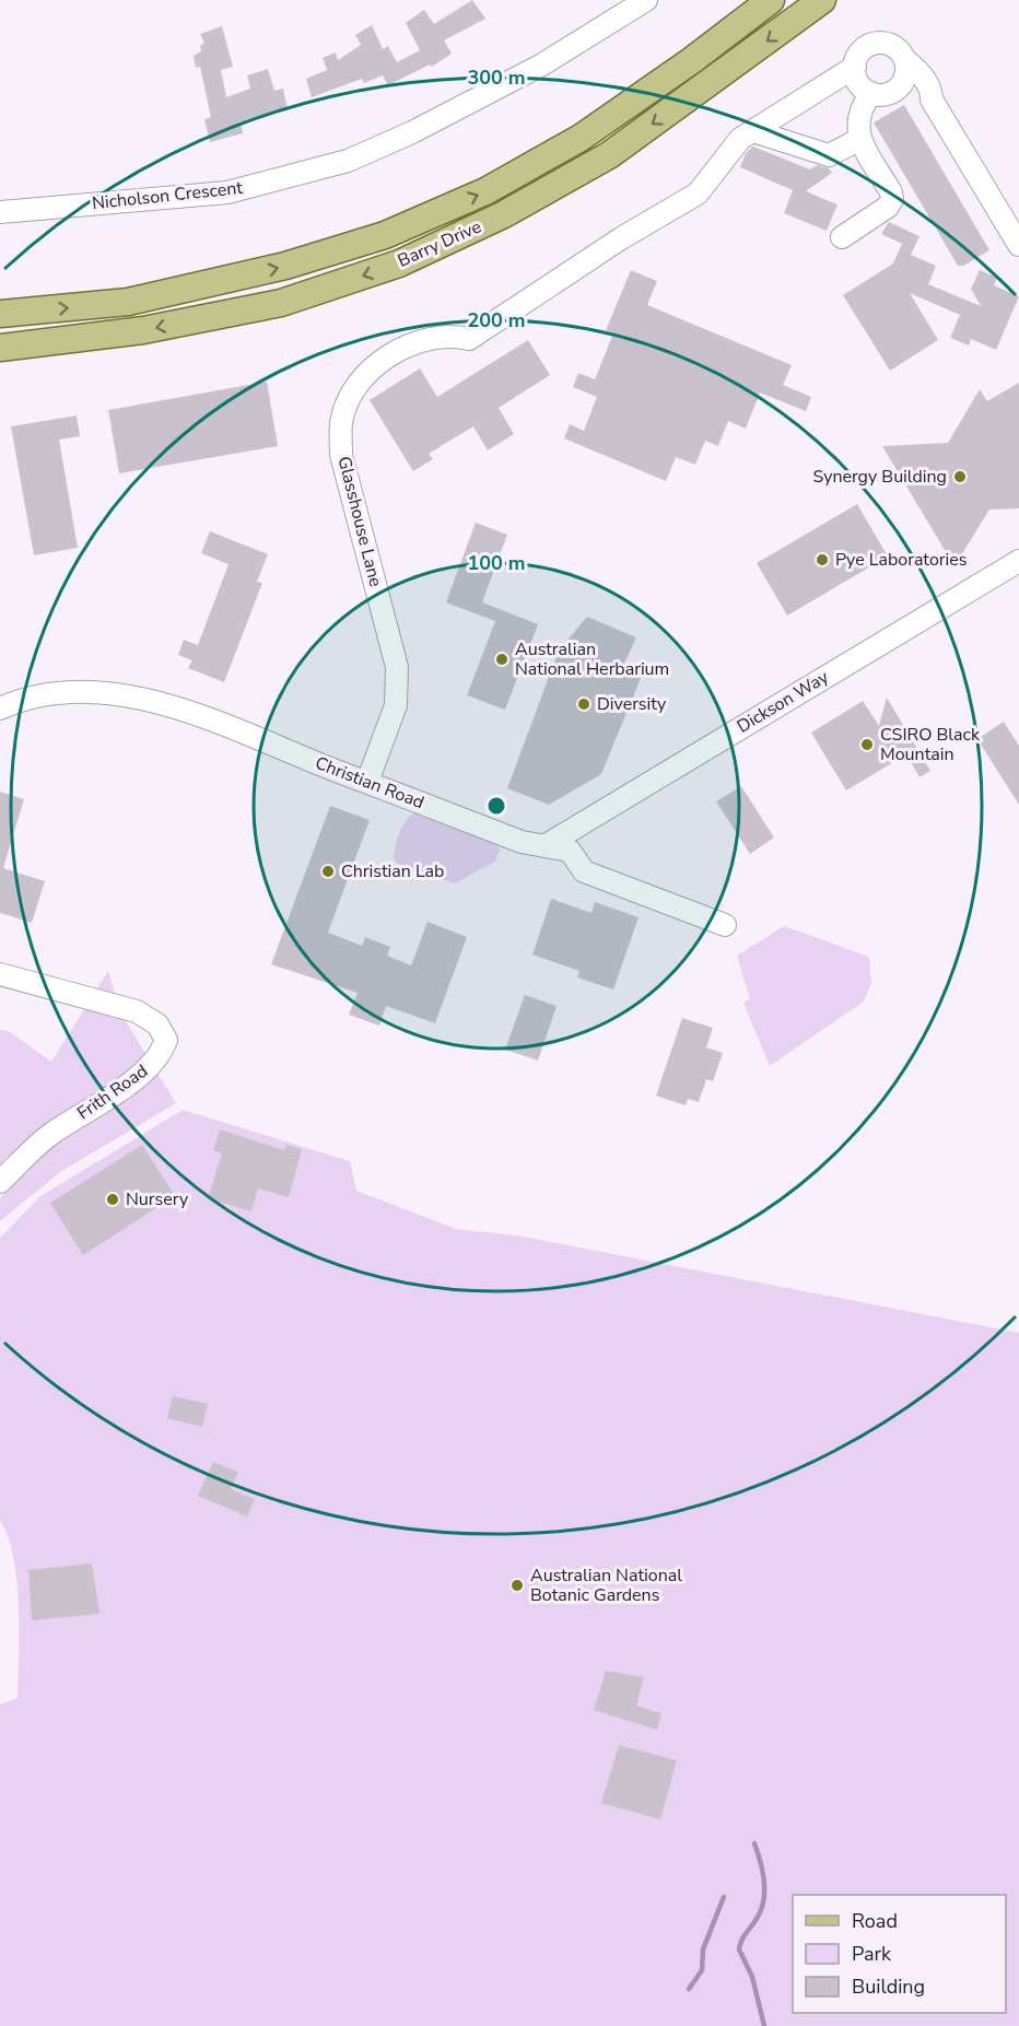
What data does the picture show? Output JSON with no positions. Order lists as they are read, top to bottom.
{
  "streets": {
    "main road": ["Barry Drive"],
    "street": [
      "Nicholson Crescent",
      "Glasshouse Lane",
      "Dickson Way",
      "Christian Road",
      "Frith Road"
    ]
  },
  "crossings": [
    ["Glasshouse Lane", "Christian Road"],
    ["Dickson Way", "Christian Road"]
  ],
  "places": [
    "Synergy Building",
    "Pye Laboratories",
    "Australian National Herbarium",
    "Diversity",
    "CSIRO Black Mountain",
    "Christian Lab",
    "Nursery",
    "Australian National Botanic Gardens"
  ],
  "legend": ["Road", "Park", "Building"],
  "rings": ["300 m", "200 m", "100 m"]
}
